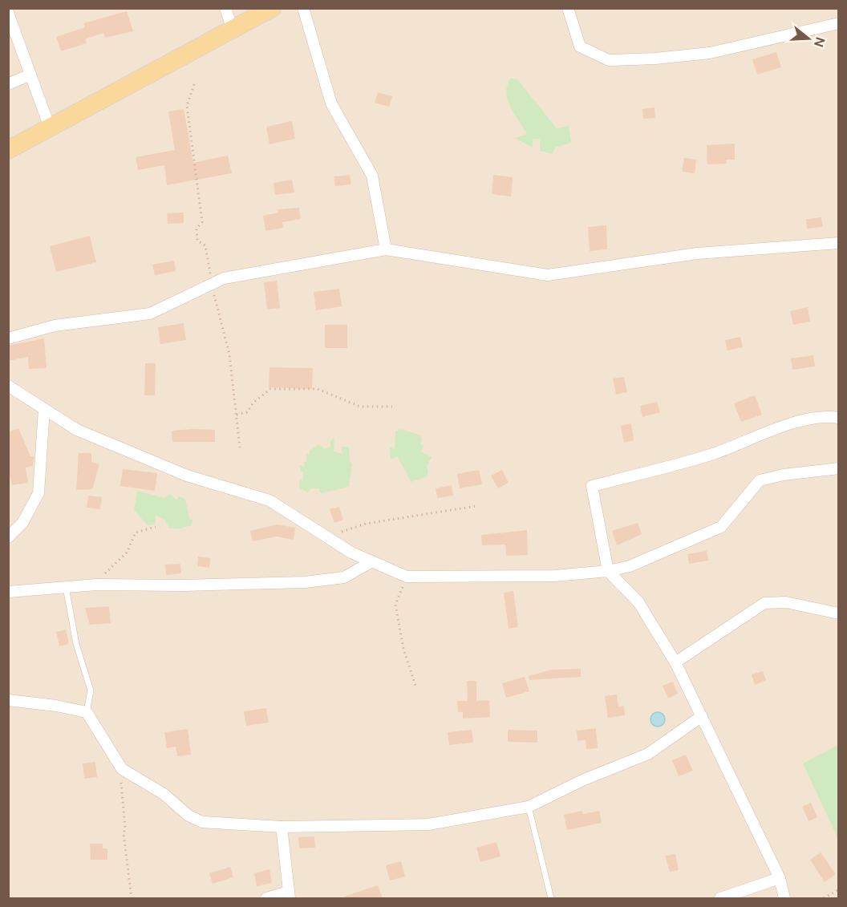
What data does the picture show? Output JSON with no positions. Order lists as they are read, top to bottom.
{
  "north": "right"
}
